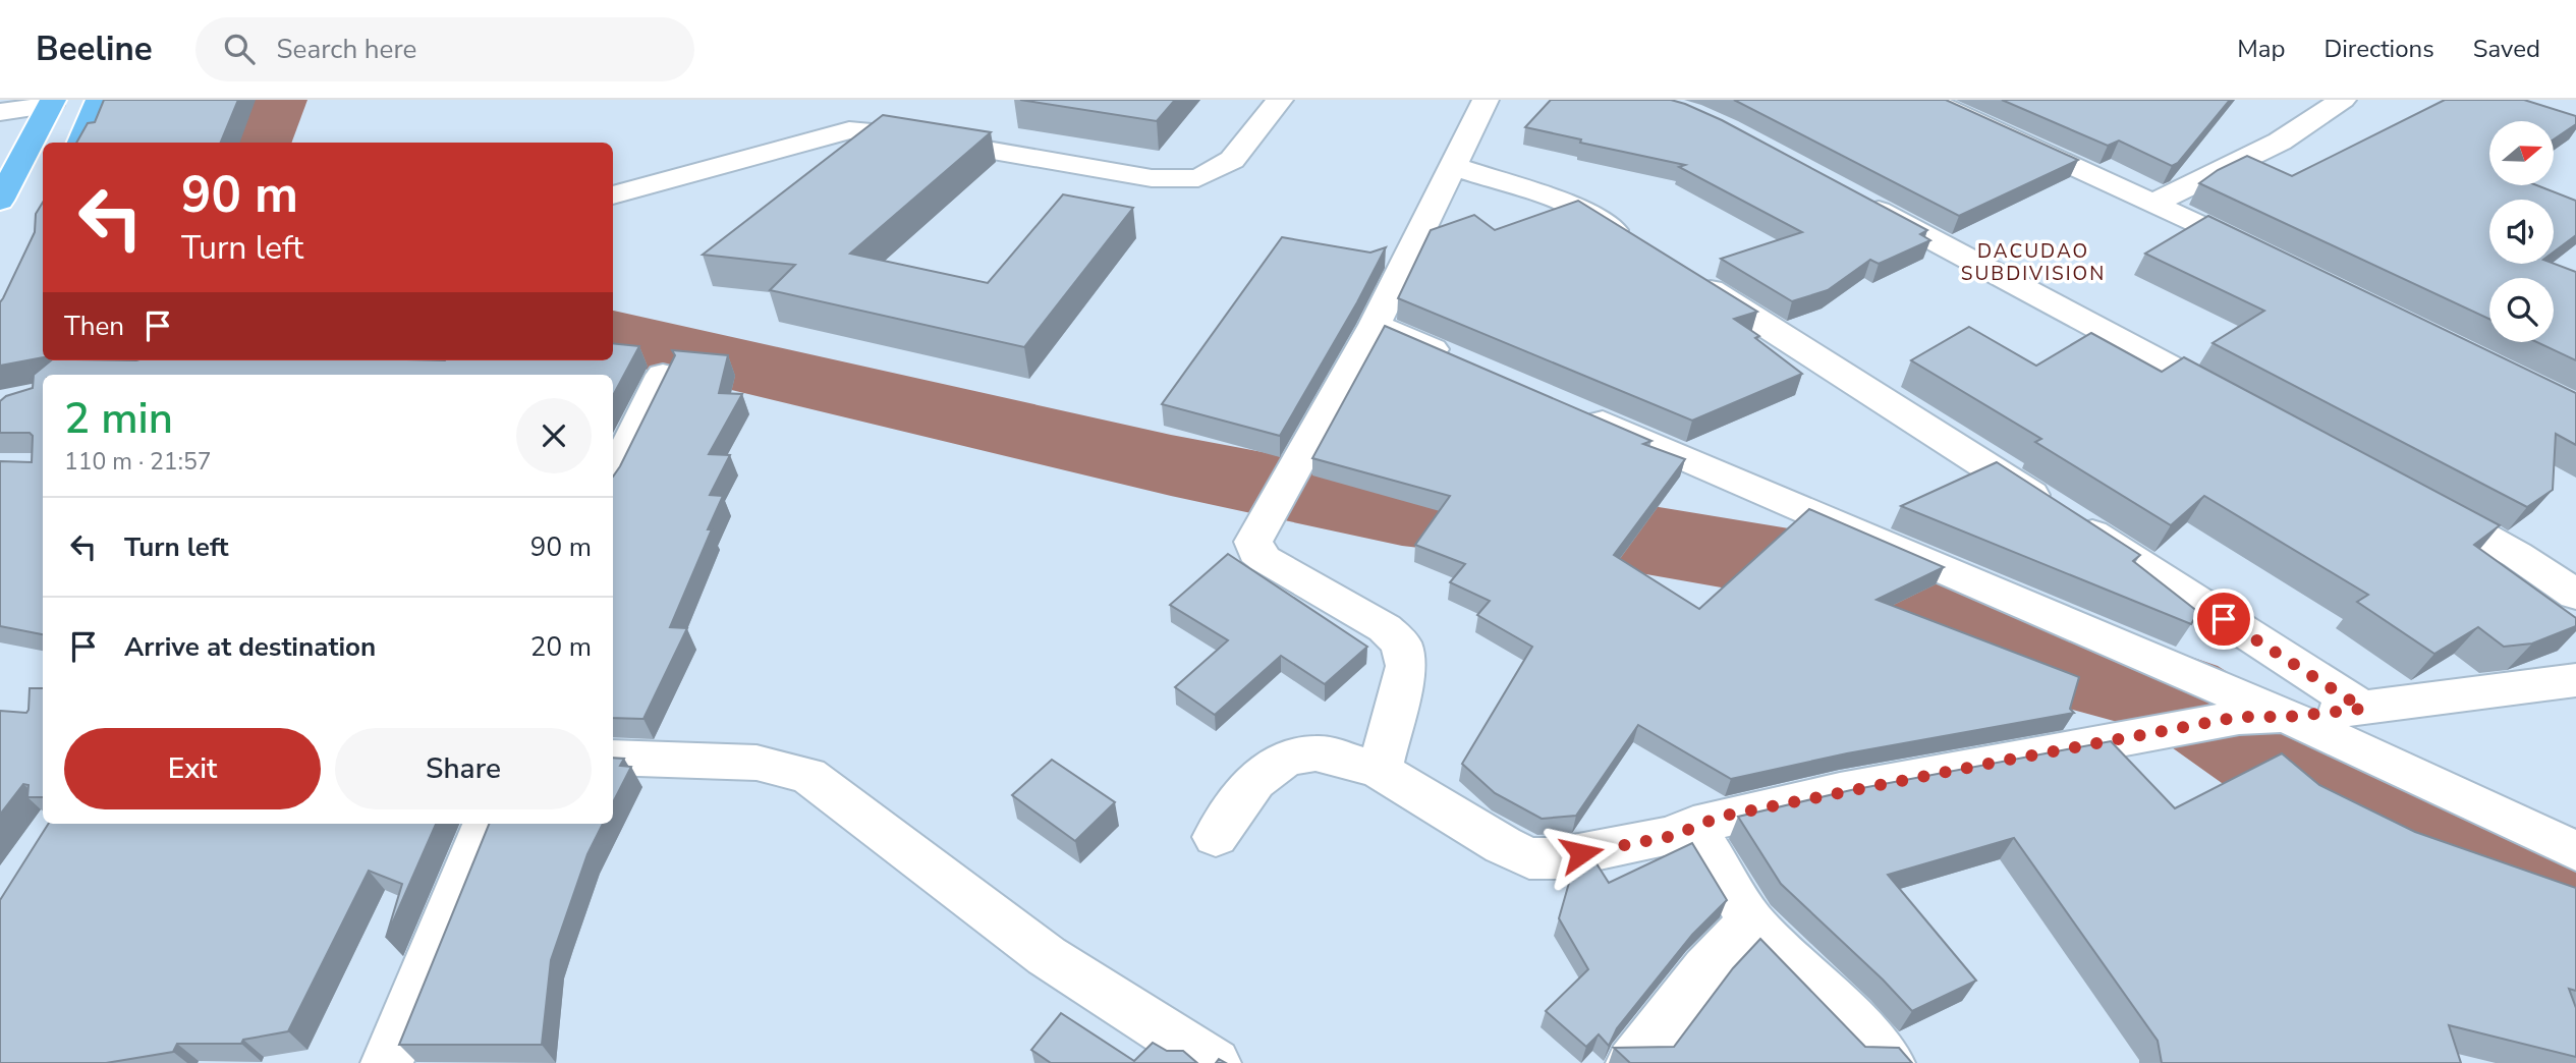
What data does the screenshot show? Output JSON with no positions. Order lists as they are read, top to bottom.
{
  "districts": ["DACUDAO SUBDIVISION"],
  "north": "right",
  "page": {
    "header": "Beeline",
    "search": "Search here",
    "nav": ["Map", "Directions", "Saved"],
    "turn": ["90 m", "Turn left"],
    "then": "Then",
    "heading": ["2 min", "110 m · 21:57"],
    "list": [
      {
        "name": "Turn left",
        "value": "90 m"
      },
      {
        "name": "Arrive at destination",
        "value": "20 m"
      }
    ],
    "buttons": ["Exit", "Share"]
  }
}
